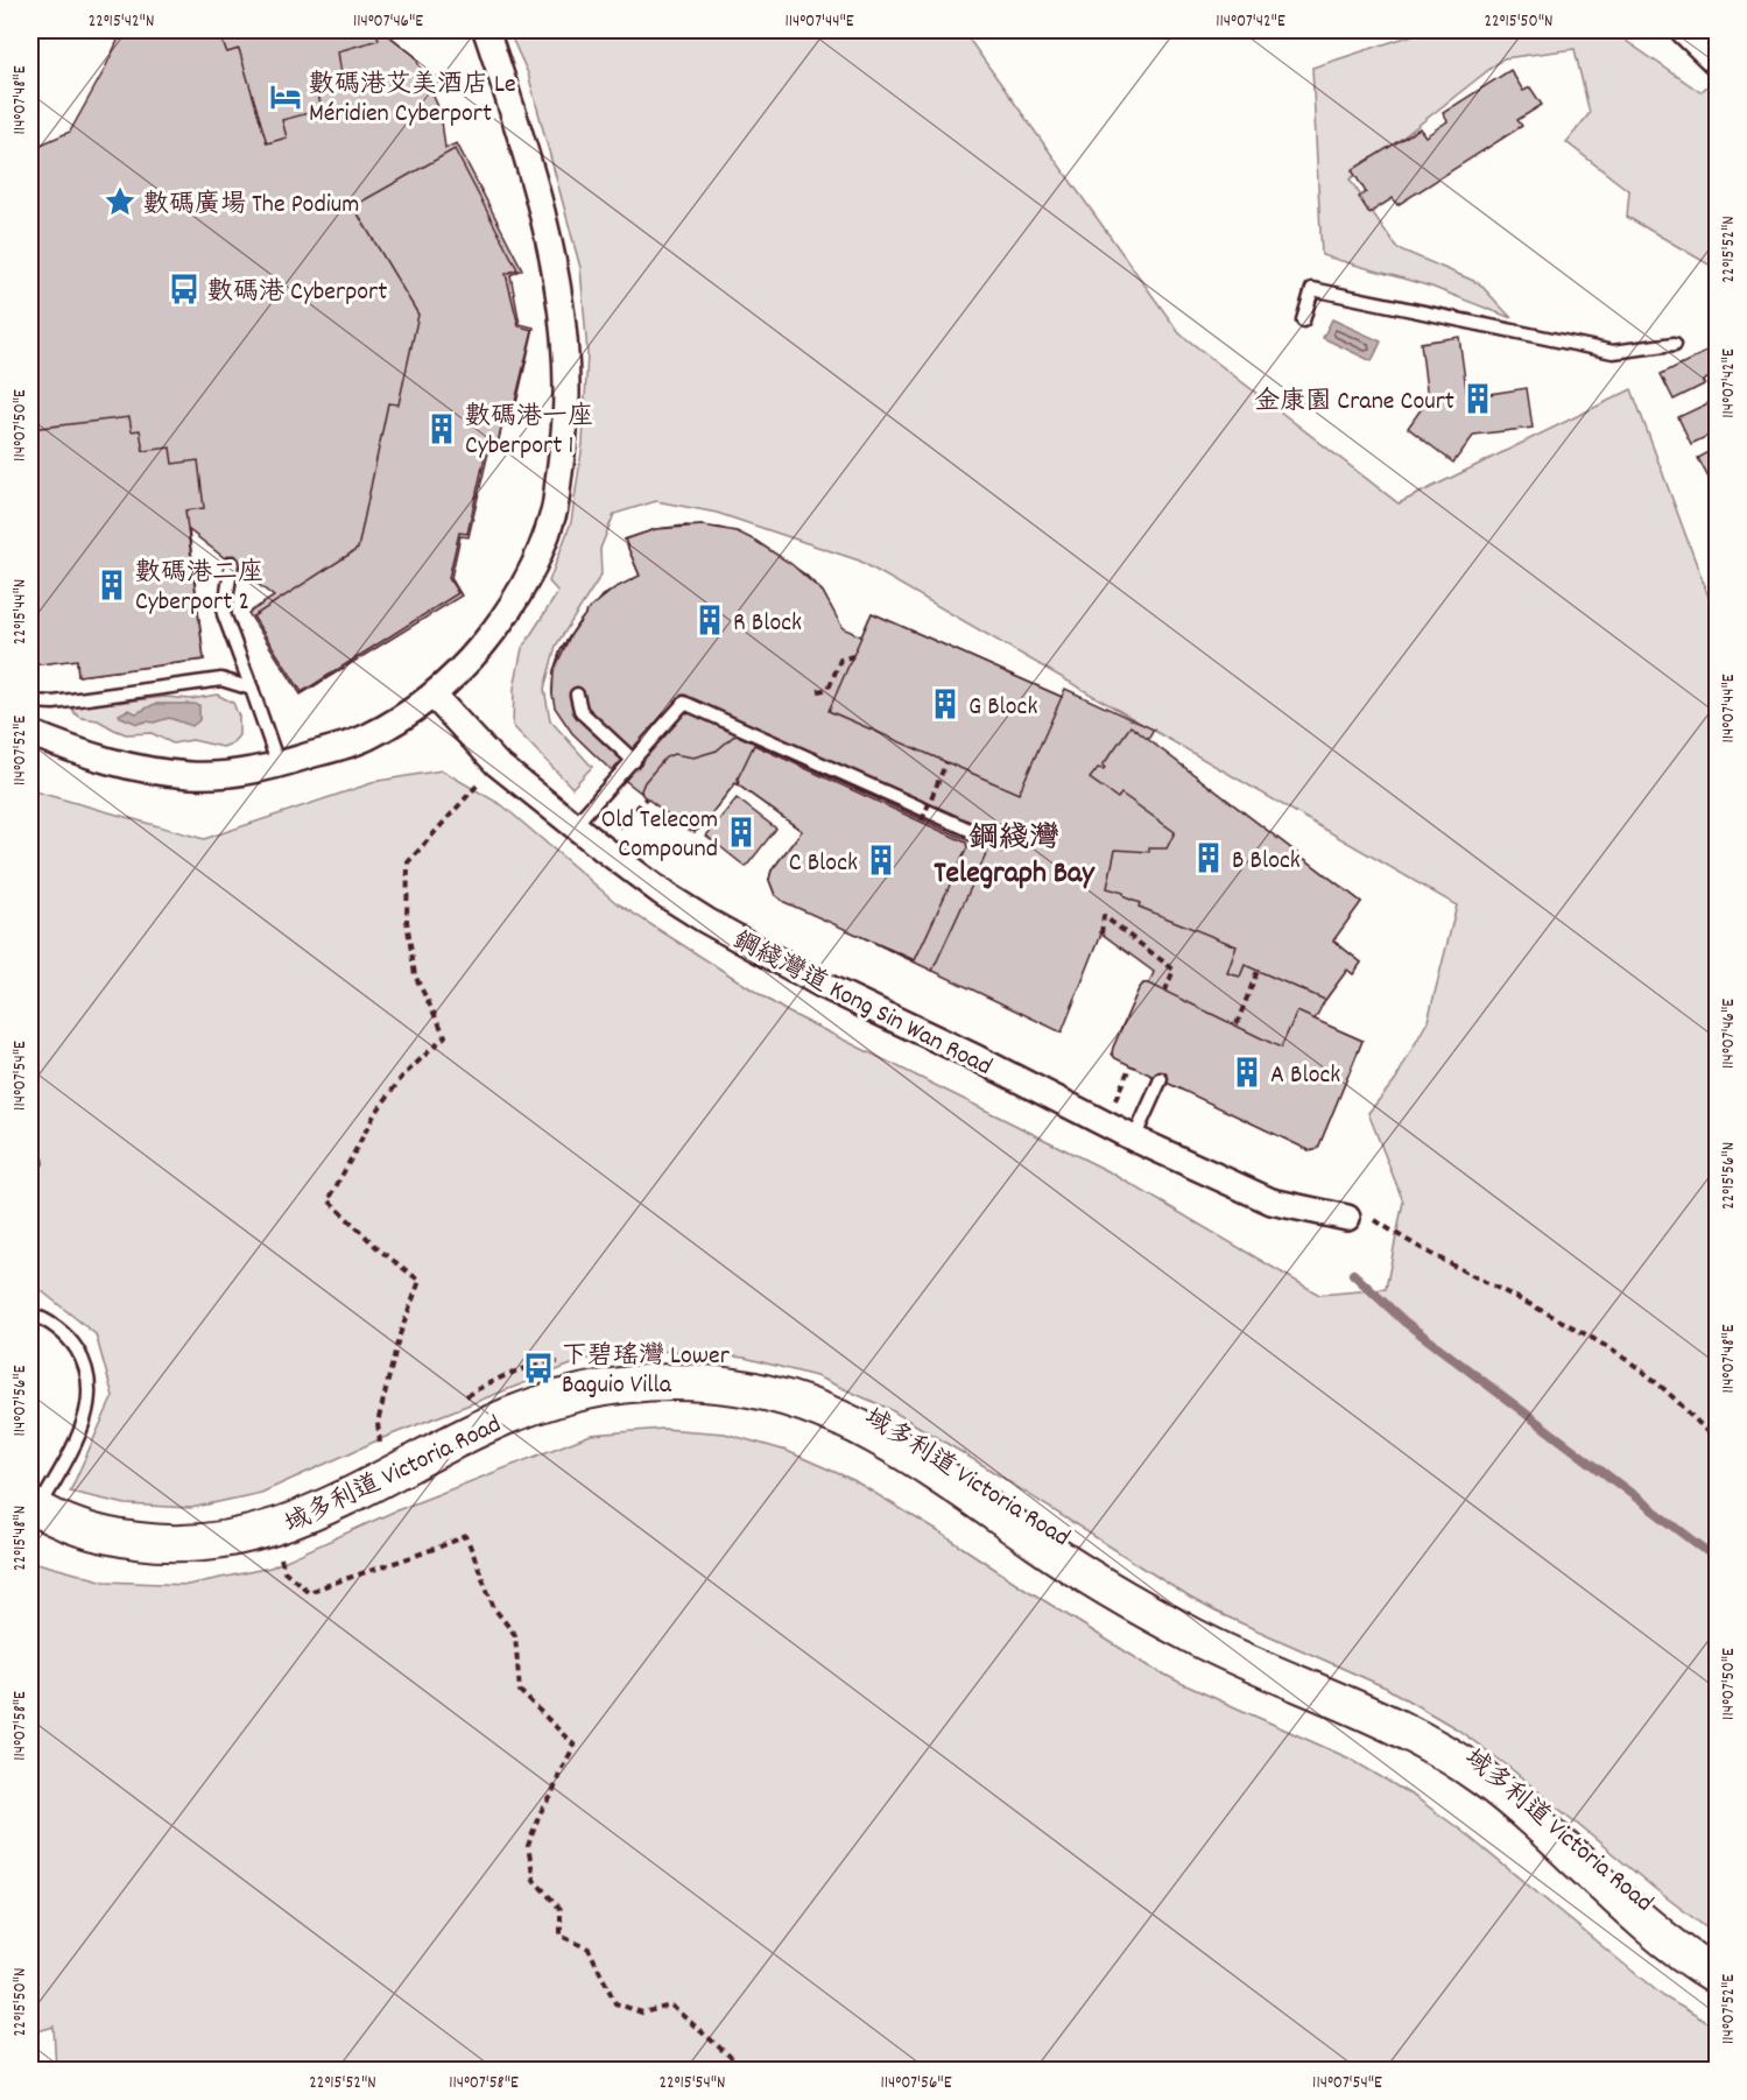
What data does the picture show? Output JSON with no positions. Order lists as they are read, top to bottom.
{
  "streets": {
    "main road": ["域多利道 Victoria Road"],
    "street": ["鋼綫灣道 Kong Sin Wan Road"]
  },
  "districts": ["鋼綫灣 Telegraph Bay"],
  "places": {
    "hotel": ["數碼港艾美酒店 Le Méridien Cyberport"],
    "place": ["數碼廣場 The Podium"],
    "bus stop": ["數碼港 Cyberport", "下碧瑤灣 Lower Baguio Villa"],
    "building": [
      "金康園 Crane Court",
      "數碼港一座 Cyberport 1",
      "數碼港二座 Cyberport 2",
      "R Block",
      "G Block",
      "Old Telecom Compound",
      "B Block",
      "C Block",
      "A Block"
    ]
  },
  "coordinates": [
    "22°15'42\"N",
    "114°07'46\"E",
    "114°07'44\"E",
    "114°07'42\"E",
    "22°15'50\"N",
    "114°07'48\"E",
    "22°15'52\"N",
    "114°07'50\"E",
    "22°15'44\"N",
    "114°07'52\"E",
    "114°07'54\"E",
    "22°15'56\"N",
    "114°07'56\"E",
    "22°15'48\"N",
    "114°07'58\"E",
    "22°15'54\"N"
  ]
}
